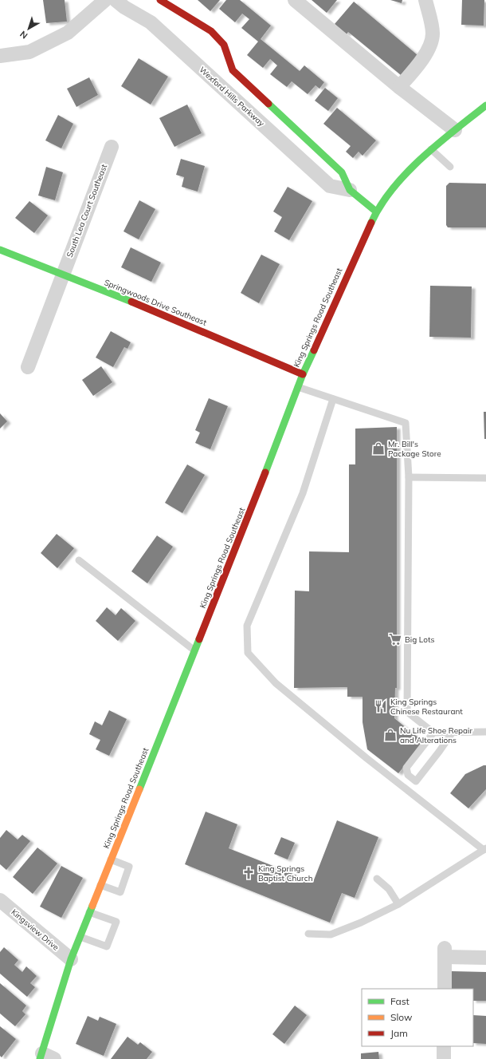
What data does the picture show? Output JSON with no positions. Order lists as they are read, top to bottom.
{
  "streets": {
    "street": [
      "Wexford Hills Parkway",
      "South Lea Court Southeast",
      "Springwoods Drive Southeast",
      "King Springs Road Southeast",
      "Kingsview Drive"
    ]
  },
  "crossings": [
    ["Wexford Hills Parkway", "King Springs Road Southeast"],
    ["South Lea Court Southeast", "Springwoods Drive Southeast"],
    ["Springwoods Drive Southeast", "King Springs Road Southeast"],
    ["King Springs Road Southeast", "Kingsview Drive"]
  ],
  "places": {
    "shop": ["Mr. Bill's Package Store", "Nu Life Shoe Repair and Alterations"],
    "supermarket": ["Big Lots"],
    "restaurant": ["King Springs Chinese Restaurant"],
    "church": ["King Springs Baptist Church"]
  },
  "legend": ["Fast", "Slow", "Jam"],
  "north": "bottom left"
}
